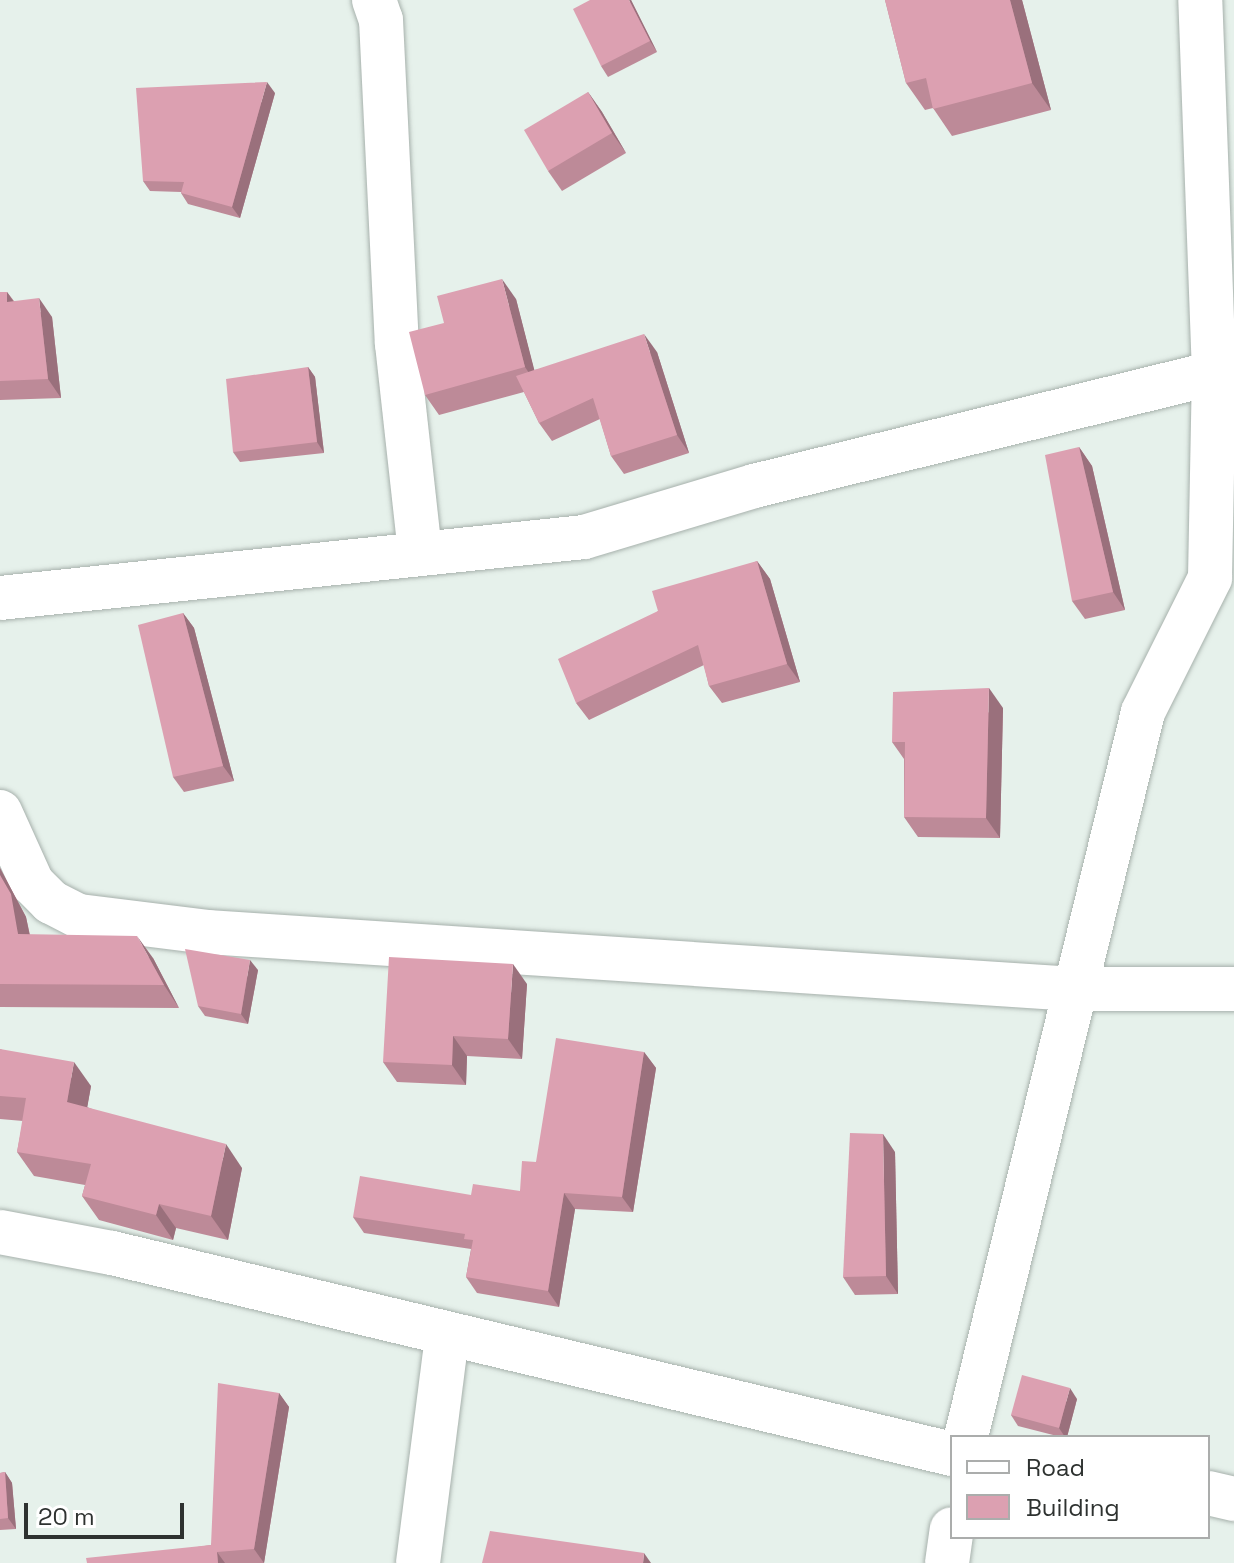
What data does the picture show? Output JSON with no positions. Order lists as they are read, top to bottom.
{
  "legend": ["Road", "Building"],
  "scale_bar": "20 m"
}
